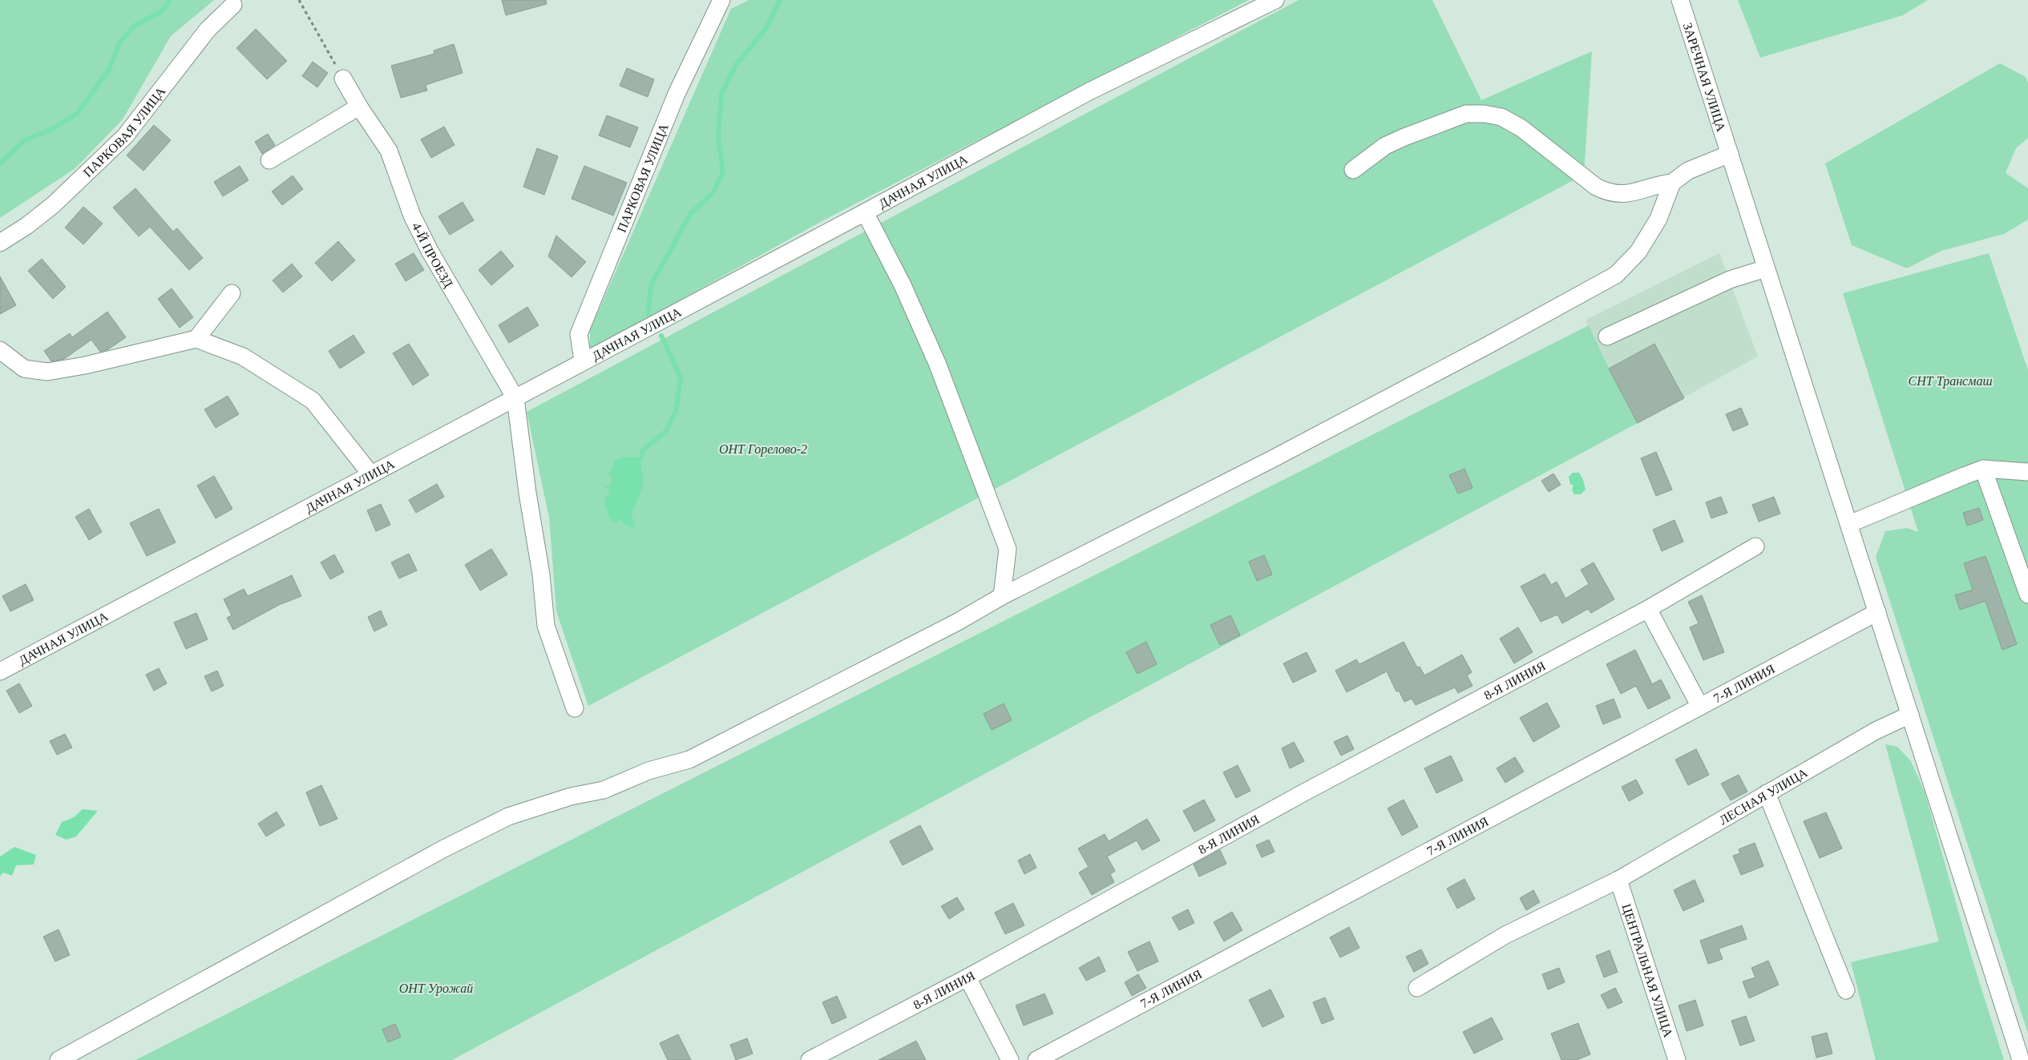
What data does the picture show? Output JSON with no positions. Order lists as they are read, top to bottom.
{
  "streets": {
    "street": [
      "ЗАРЕЧНАЯ УЛИЦА",
      "ПАРКОВАЯ УЛИЦА",
      "ДАЧНАЯ УЛИЦА",
      "4-Й ПРОЕЗД",
      "8-Я ЛИНИЯ",
      "7-Я ЛИНИЯ",
      "ЛЕСНАЯ УЛИЦА",
      "ЦЕНТРАЛЬНАЯ УЛИЦА"
    ]
  },
  "crossings": [
    ["ЗАРЕЧНАЯ УЛИЦА", "7-Я ЛИНИЯ"],
    ["ЗАРЕЧНАЯ УЛИЦА", "ЛЕСНАЯ УЛИЦА"],
    ["ПАРКОВАЯ УЛИЦА", "ДАЧНАЯ УЛИЦА"],
    ["ДАЧНАЯ УЛИЦА", "4-Й ПРОЕЗД"],
    ["ЛЕСНАЯ УЛИЦА", "ЦЕНТРАЛЬНАЯ УЛИЦА"]
  ],
  "parks": ["СНТ Трансмаш", "ОНТ Горелово-2", "ОНТ Урожай"]
}
